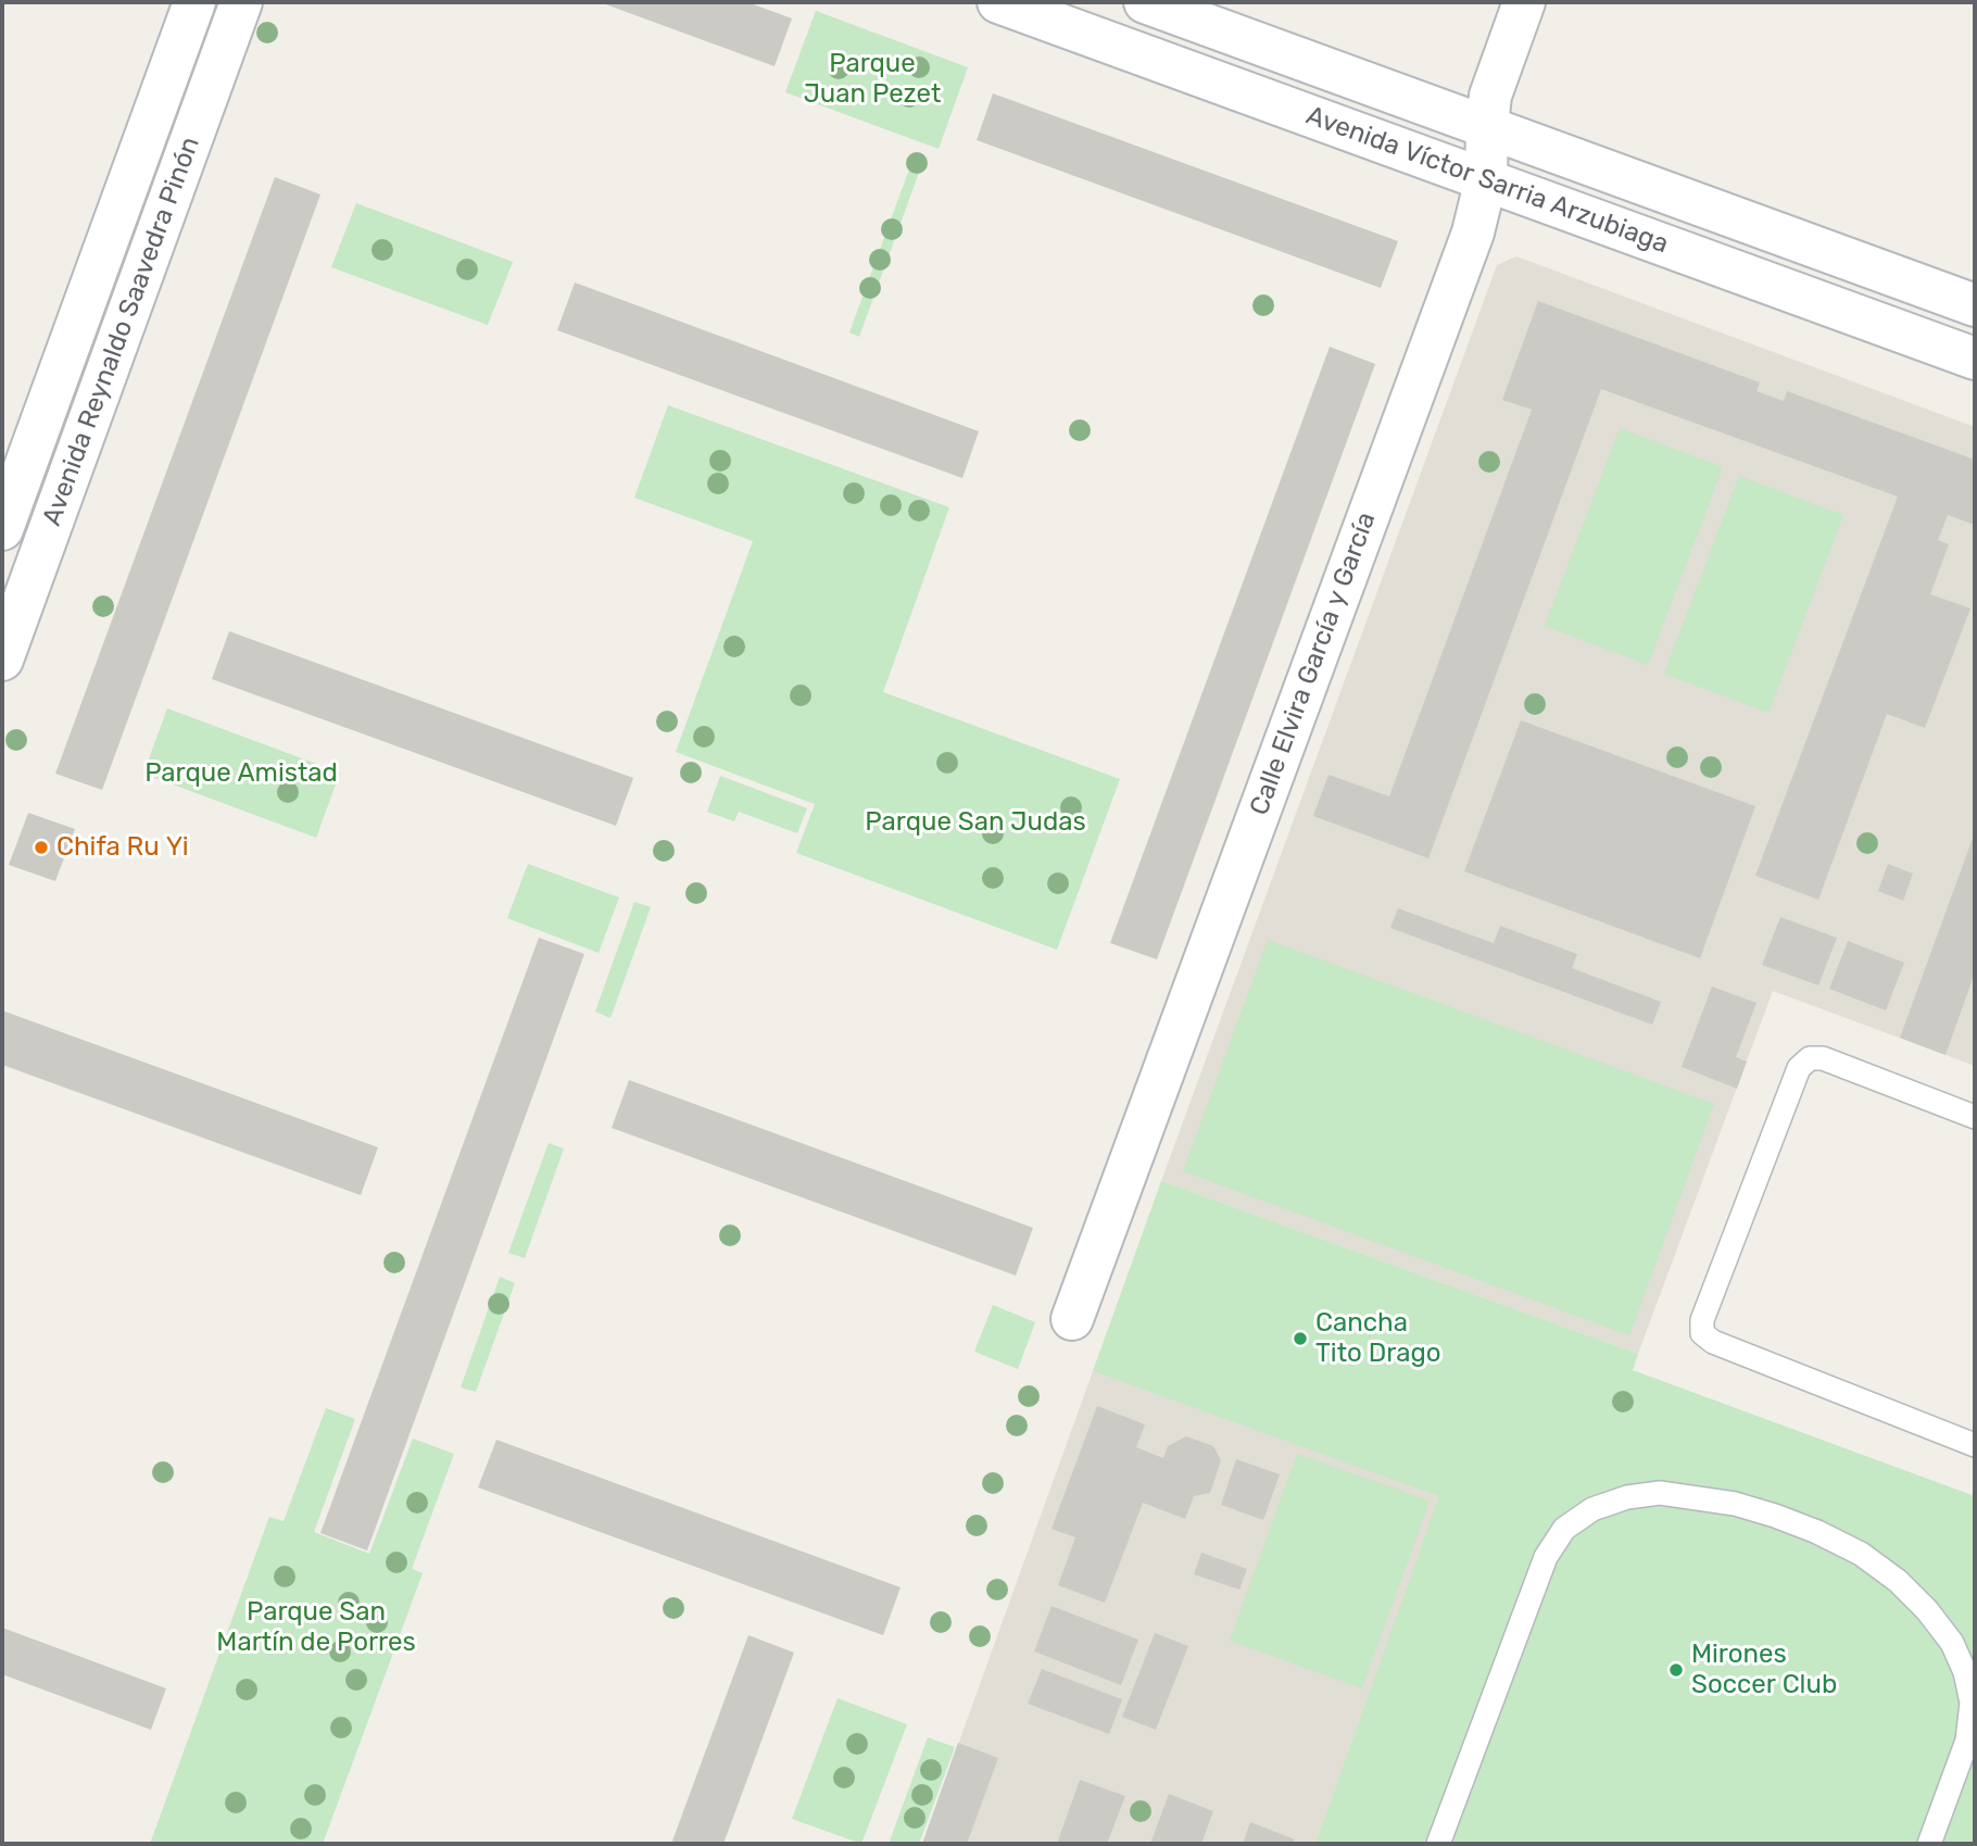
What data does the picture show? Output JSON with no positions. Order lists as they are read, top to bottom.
{
  "streets": {
    "street": ["Avenida Víctor Sarria Arzubiaga", "Avenida Reynaldo Saavedra Pinón", "Calle Elvira García y García"]
  },
  "crossings": [
    ["Avenida Víctor Sarria Arzubiaga", "Calle Elvira García y García"]
  ],
  "parks": [
    "Parque Juan Pezet",
    "Parque Amistad",
    "Parque San Judas",
    "Parque San Martín de Porres"
  ],
  "places": ["Chifa Ru Yi", "Cancha Tito Drago", "Mirones Soccer Club"]
}
